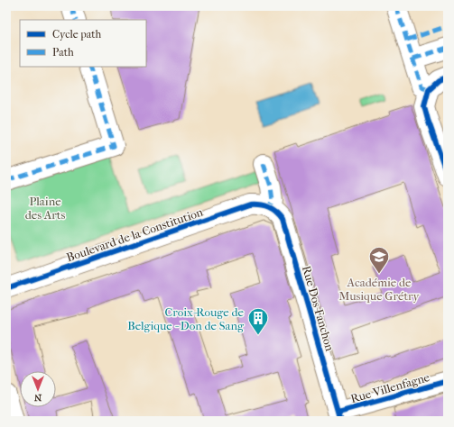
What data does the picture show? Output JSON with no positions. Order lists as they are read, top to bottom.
{
  "streets": {
    "street": ["Boulevard de la Constitution", "Rue Dos-Fanchon", "Rue Villenfagne"]
  },
  "crossings": [
    ["Boulevard de la Constitution", "Rue Dos-Fanchon"],
    ["Rue Dos-Fanchon", "Rue Villenfagne"]
  ],
  "parks": ["Plaine des Arts"],
  "places": {
    "school or university": ["Académie de Musique Grétry"],
    "building": ["Croix-Rouge de Belgique - Don de Sang"]
  },
  "legend": ["Cycle path", "Path"],
  "north": "bottom"
}
